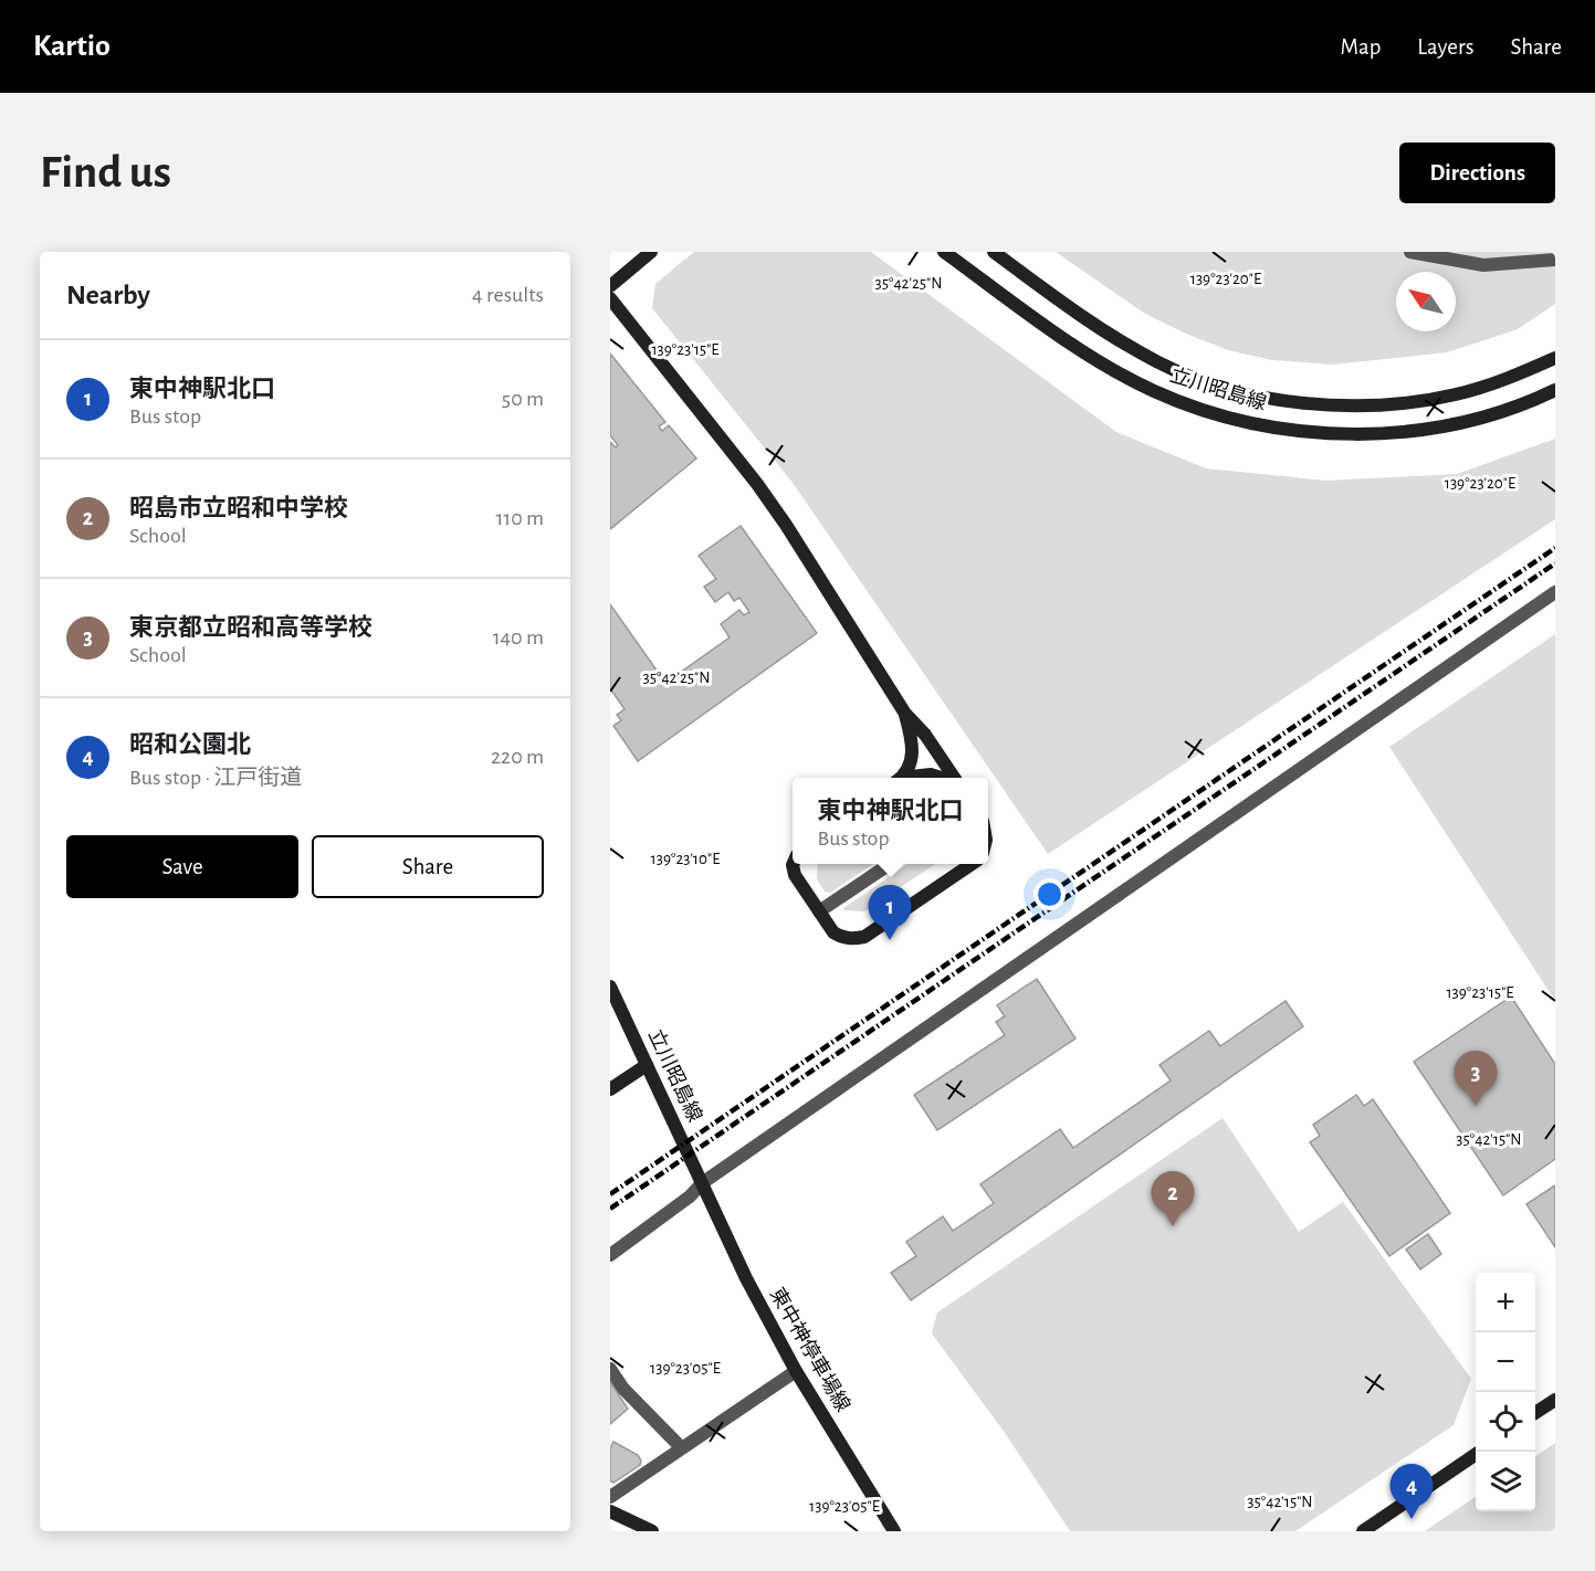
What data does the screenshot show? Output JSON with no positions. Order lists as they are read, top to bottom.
{
  "streets": {
    "main road": ["立川昭島線", "東中神停車場線"]
  },
  "crossings": [
    ["立川昭島線", "東中神停車場線"]
  ],
  "north": "top left",
  "page": {
    "header": "Kartio",
    "nav": ["Map", "Layers", "Share"],
    "buttons": [
      "Directions",
      ["Save", "Share"]
    ],
    "title": "Find us",
    "heading": ["Nearby", "4 results"],
    "list": [
      {
        "mark": "1",
        "name": "東中神駅北口",
        "note": "Bus stop",
        "value": "50 m"
      },
      {
        "mark": "2",
        "name": "昭島市立昭和中学校",
        "note": "School",
        "value": "110 m"
      },
      {
        "mark": "3",
        "name": "東京都立昭和高等学校",
        "note": "School",
        "value": "140 m"
      },
      {
        "mark": "4",
        "name": "昭和公園北",
        "note": "Bus stop · 江戸街道",
        "value": "220 m"
      }
    ],
    "popup": ["東中神駅北口", "Bus stop"],
    "pins": [
      "1",
      "3",
      "2",
      "4"
    ],
    "map_buttons": ["+", "−"]
  },
  "coordinates": [
    "139°23'20\"E",
    "35°42'25\"N",
    "139°23'15\"E",
    "139°23'10\"E",
    "35°42'15\"N",
    "139°23'05\"E"
  ]
}
